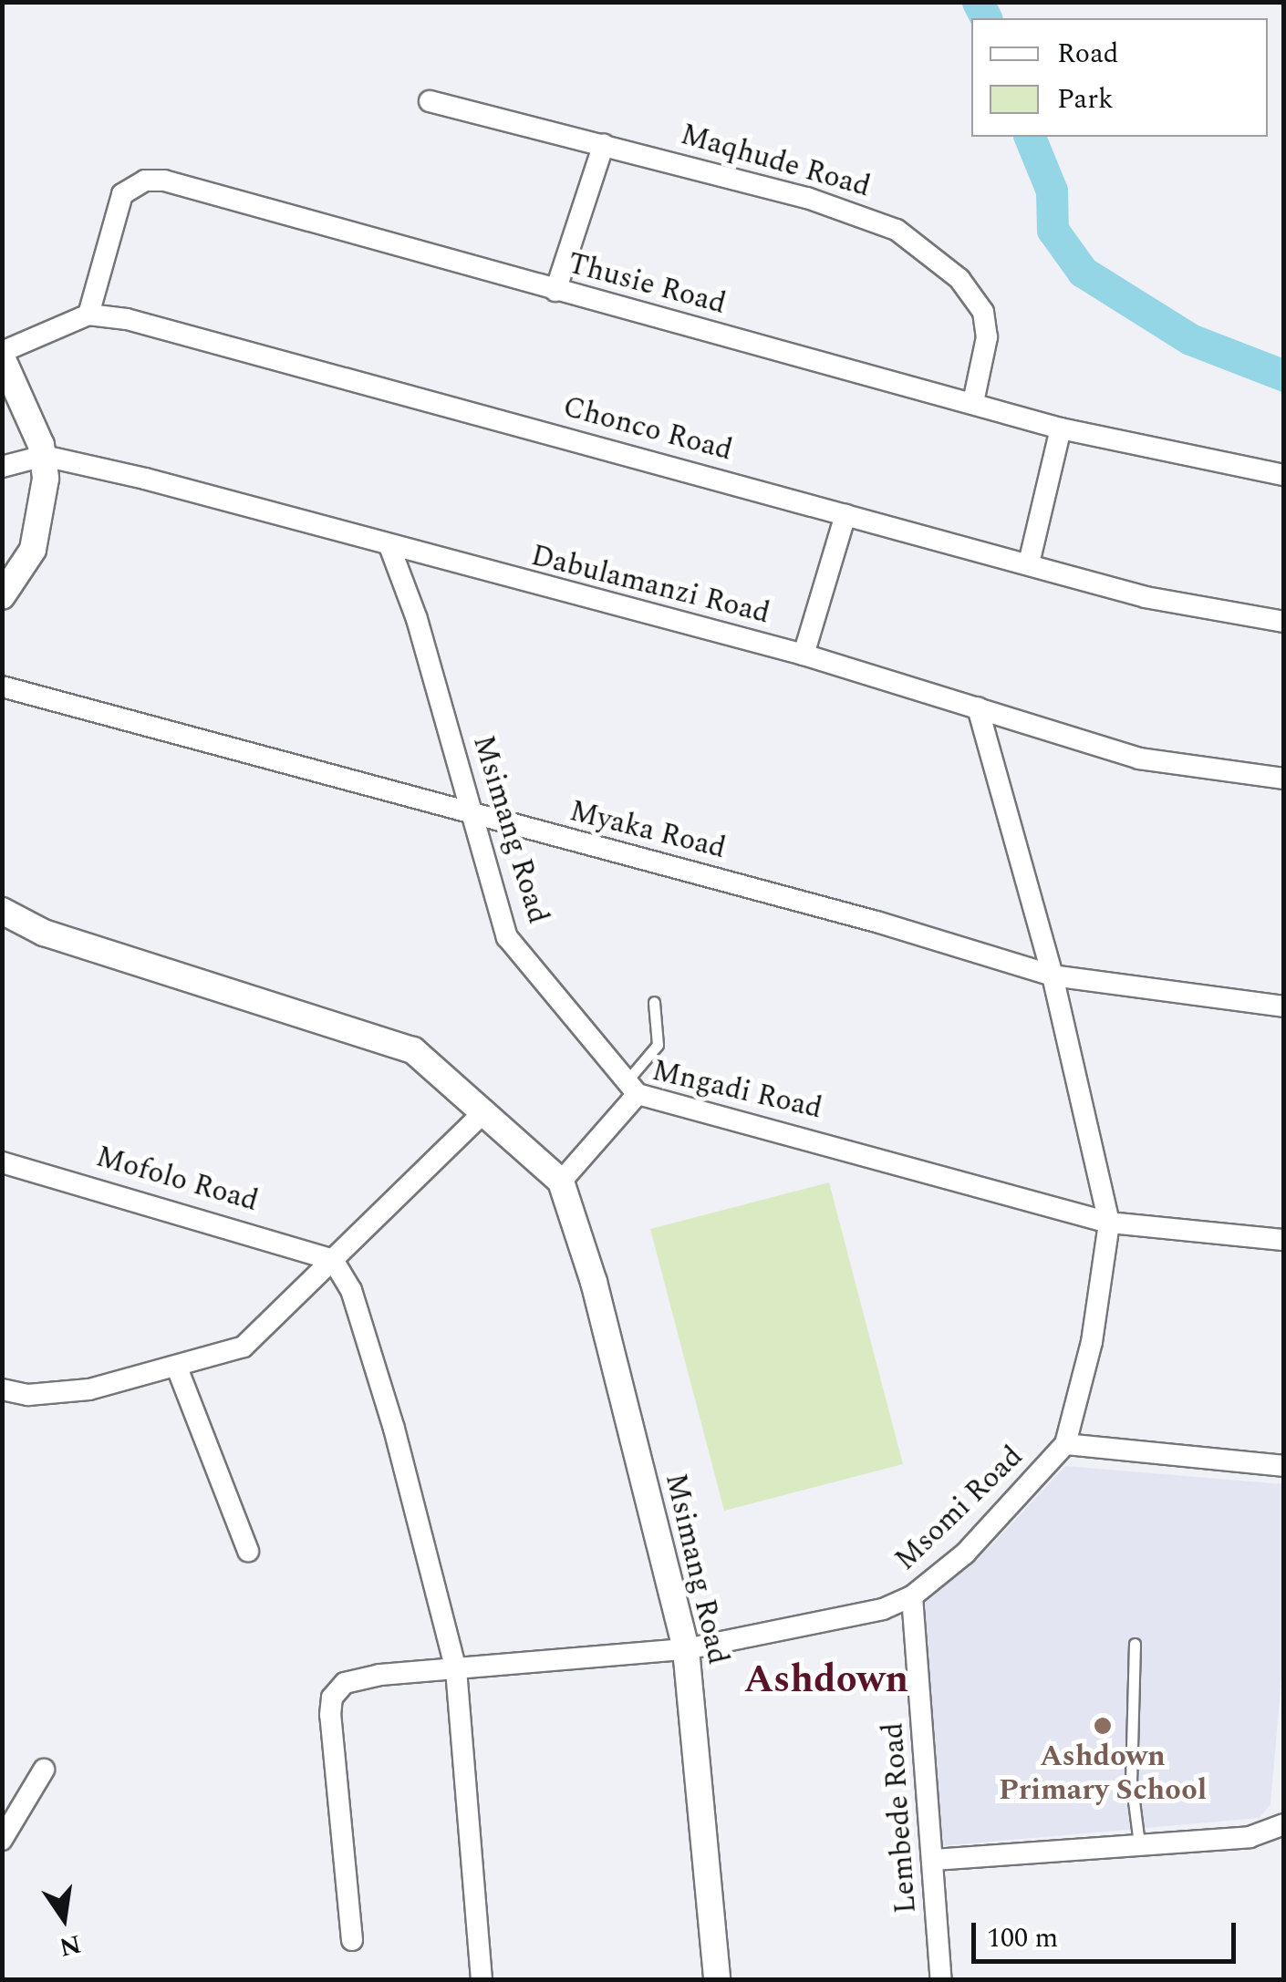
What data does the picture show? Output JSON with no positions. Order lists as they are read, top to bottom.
{
  "streets": {
    "street": [
      "Maqhude Road",
      "Thusie Road",
      "Chonco Road",
      "Dabulamanzi Road",
      "Msimang Road",
      "Myaka Road",
      "Mngadi Road",
      "Mofolo Road",
      "Msomi Road",
      "Lembede Road"
    ]
  },
  "crossings": [
    ["Maqhude Road", "Thusie Road"],
    ["Thusie Road", "Chonco Road"],
    ["Dabulamanzi Road", "Msimang Road"],
    ["Dabulamanzi Road", "Msomi Road"],
    ["Msimang Road", "Myaka Road"],
    ["Msimang Road", "Mngadi Road"],
    ["Msimang Road", "Msomi Road"],
    ["Myaka Road", "Msomi Road"],
    ["Mngadi Road", "Msomi Road"],
    ["Msomi Road", "Lembede Road"]
  ],
  "districts": ["Ashdown"],
  "places": ["Ashdown Primary School"],
  "legend": ["Road", "Park"],
  "scale_bar": "100 m",
  "north": "bottom"
}
